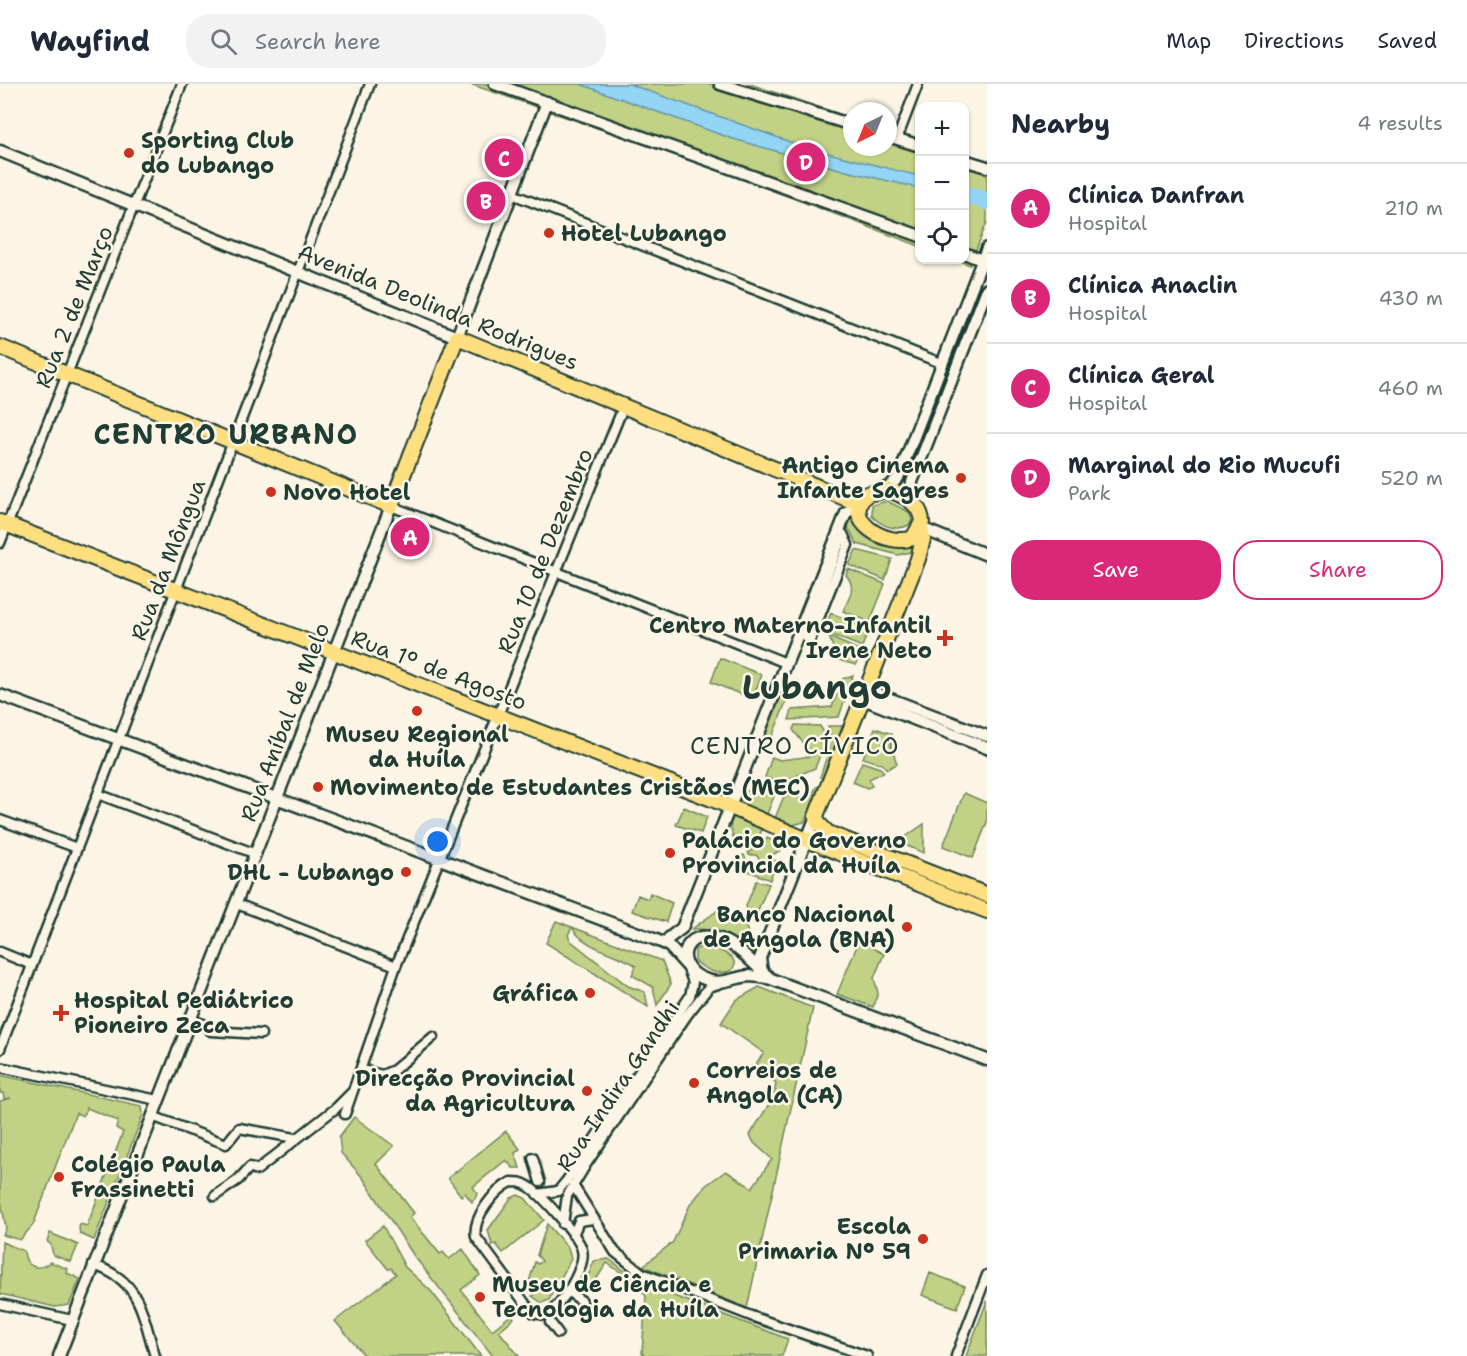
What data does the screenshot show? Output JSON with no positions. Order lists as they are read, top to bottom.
{
  "streets": {
    "main road": ["Avenida Deolinda Rodrigues", "Rua 1º de Agosto", "Rua Aníbal de Melo"],
    "street": [
      "Rua 2 de Março",
      "Rua 10 de Dezembro",
      "Rua da Môngua",
      "Rua Indira Gandhi"
    ]
  },
  "crossings": [
    ["Rua 2 de Março", "Avenida Deolinda Rodrigues"],
    ["Rua 2 de Março", "Rua 1º de Agosto"],
    ["Avenida Deolinda Rodrigues", "Rua 10 de Dezembro"],
    ["Avenida Deolinda Rodrigues", "Rua da Môngua"],
    ["Avenida Deolinda Rodrigues", "Rua Aníbal de Melo"],
    ["Rua 10 de Dezembro", "Rua 1º de Agosto"],
    ["Rua da Môngua", "Rua 1º de Agosto"],
    ["Rua 1º de Agosto", "Rua Aníbal de Melo"]
  ],
  "districts": ["CENTRO URBANO", "Lubango", "CENTRO CÍVICO"],
  "places": {
    "other": [
      "Sporting Club do Lubango",
      "Hotel Lubango",
      "Antigo Cinema Infante Sagres",
      "Novo Hotel",
      "Museu Regional da Huíla",
      "Movimento de Estudantes Cristãos (MEC)",
      "Palácio do Governo Provincial da Huíla",
      "DHL - Lubango",
      "Banco Nacional de Angola (BNA)",
      "Gráfica",
      "Correios de Angola (CA)",
      "Direcção Provincial da Agricultura",
      "Colégio Paula Frassinetti",
      "Escola Primaria Nº 59",
      "Museu de Ciência e Tecnologia da Huíla"
    ],
    "health": ["Centro Materno-Infantil Irene Neto", "Hospital Pediátrico Pioneiro Zeca"]
  },
  "north": "bottom left",
  "page": {
    "header": "Wayfind",
    "search": "Search here",
    "nav": ["Map", "Directions", "Saved"],
    "heading": ["Nearby", "4 results"],
    "map_buttons": ["+", "−"],
    "pins": [
      "C",
      "D",
      "B",
      "A"
    ],
    "list": [
      {
        "mark": "A",
        "name": "Clínica Danfran",
        "note": "Hospital",
        "value": "210 m"
      },
      {
        "mark": "B",
        "name": "Clínica Anaclin",
        "note": "Hospital",
        "value": "430 m"
      },
      {
        "mark": "C",
        "name": "Clínica Geral",
        "note": "Hospital",
        "value": "460 m"
      },
      {
        "mark": "D",
        "name": "Marginal do Rio Mucufi",
        "note": "Park",
        "value": "520 m"
      }
    ],
    "buttons": ["Save", "Share"]
  }
}
